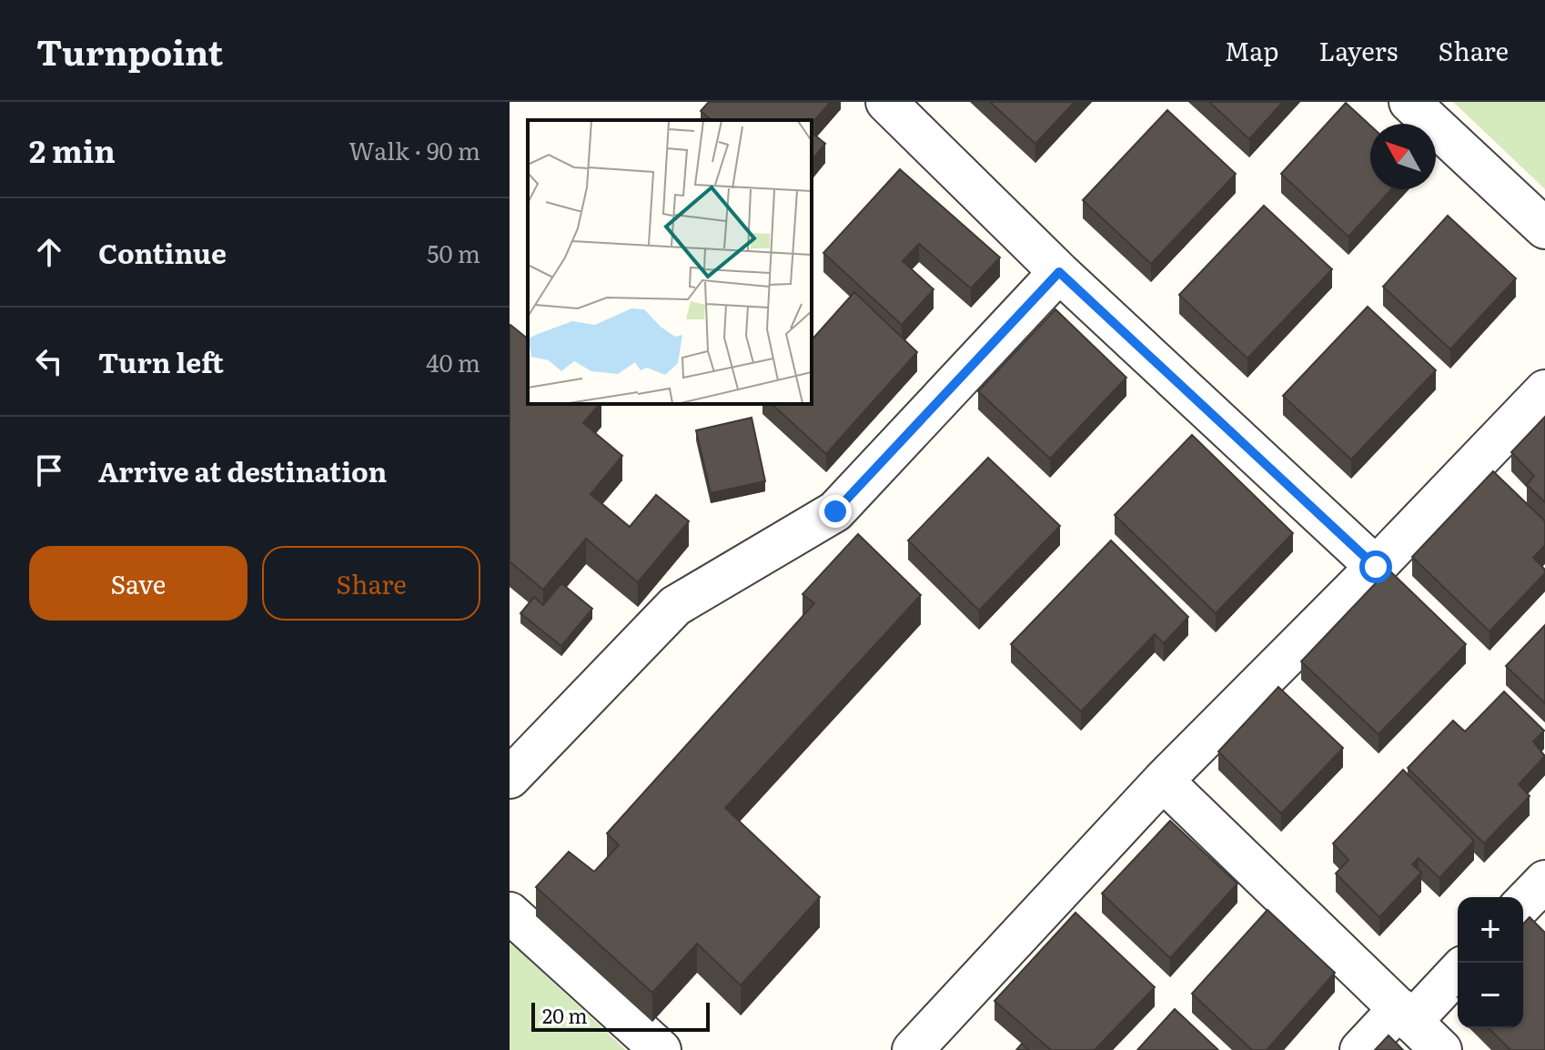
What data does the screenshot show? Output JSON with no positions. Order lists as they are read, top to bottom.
{
  "scale_bar": "20 m",
  "north": "top left",
  "page": {
    "header": "Turnpoint",
    "nav": ["Map", "Layers", "Share"],
    "heading": ["2 min", "Walk · 90 m"],
    "list": [
      ["Continue", "50 m"],
      ["Turn left", "40 m"],
      "Arrive at destination"
    ],
    "buttons": ["Save", "Share"],
    "map_buttons": ["+", "−"],
    "scale": "20 m"
  }
}
